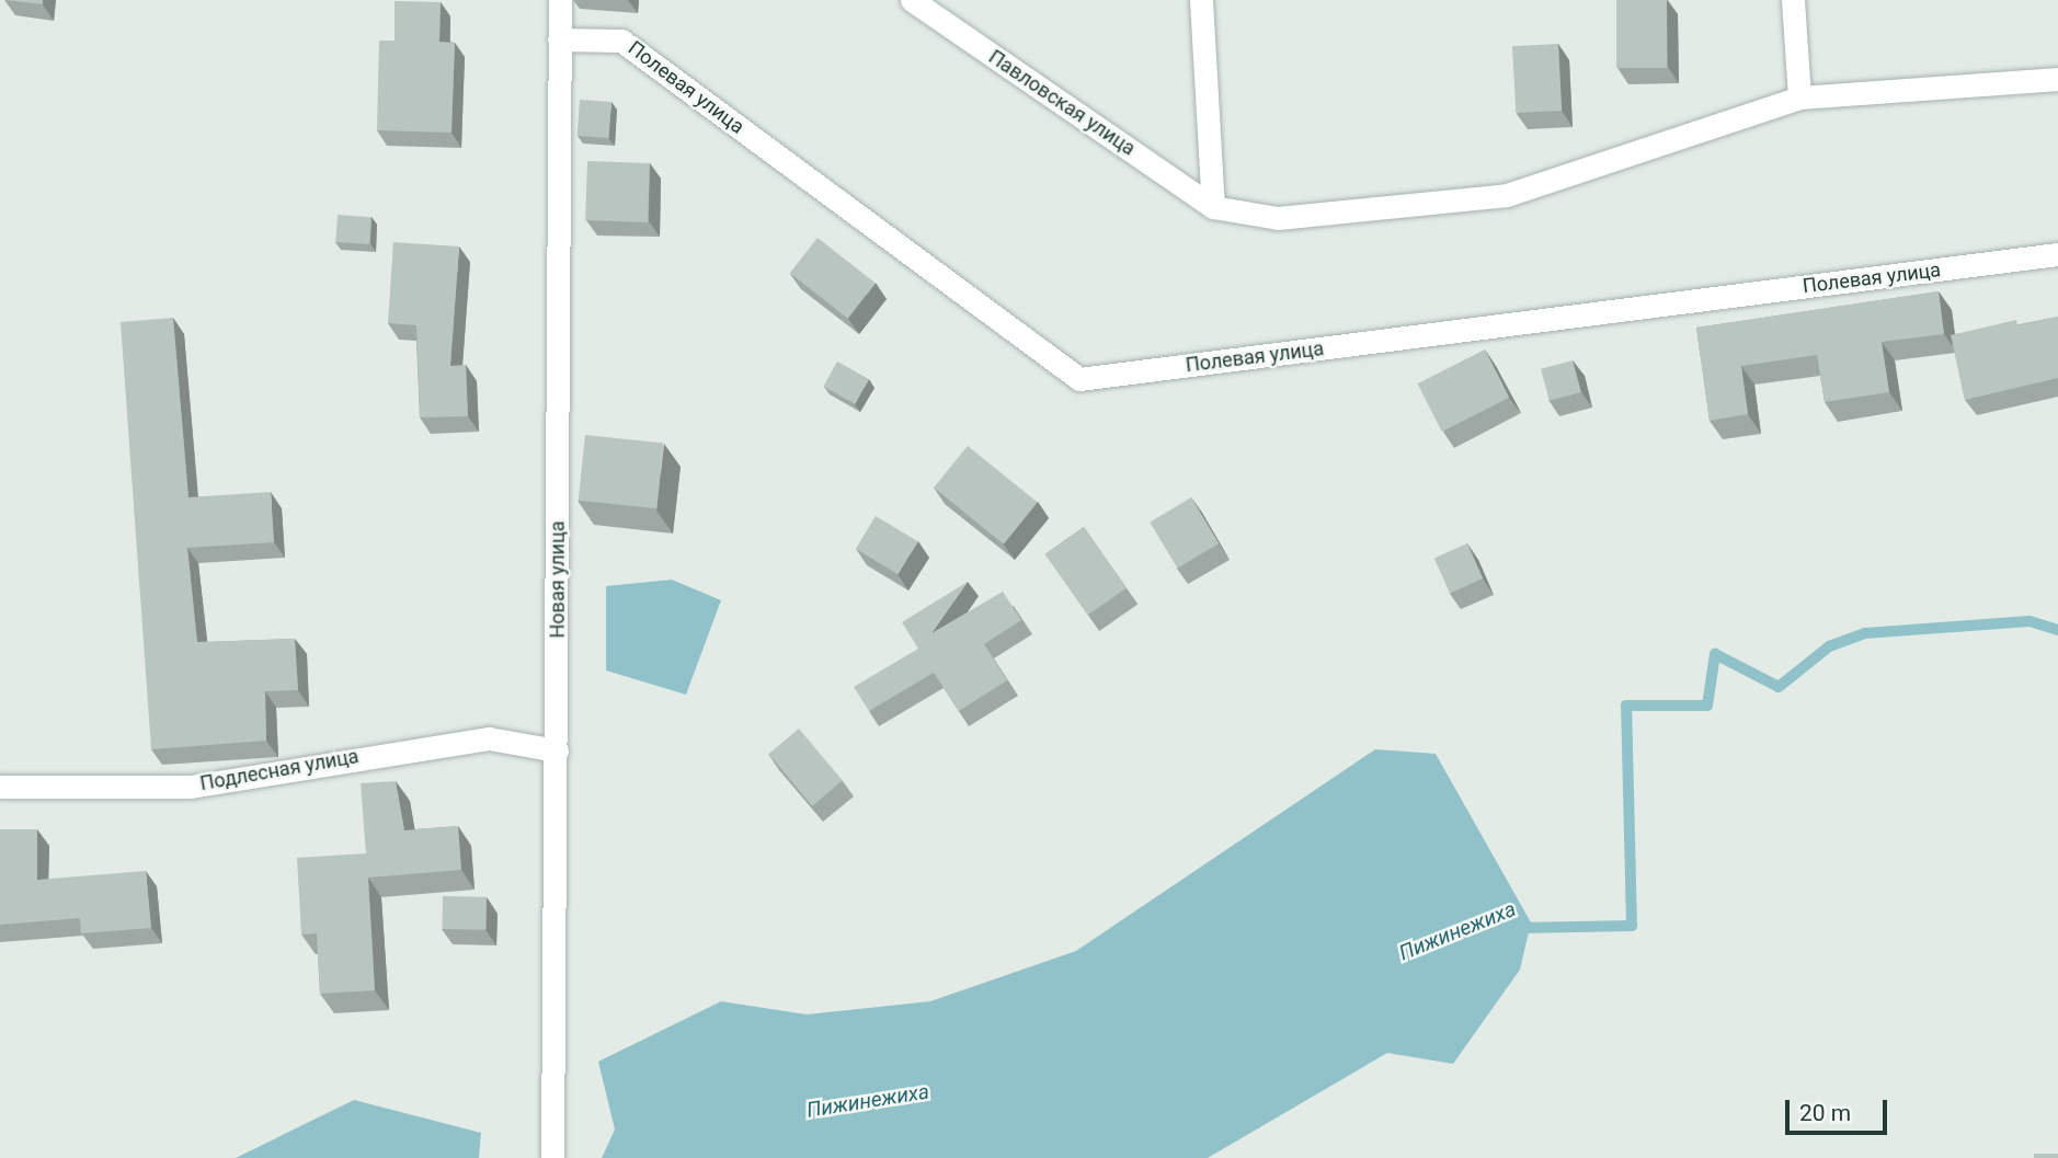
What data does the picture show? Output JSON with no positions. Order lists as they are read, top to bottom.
{
  "streets": {
    "street": [
      "Полевая улица",
      "Павловская улица",
      "Новая улица",
      "Подлесная улица"
    ]
  },
  "crossings": [
    ["Полевая улица", "Новая улица"],
    ["Новая улица", "Подлесная улица"]
  ],
  "water": ["Пижинежиха"],
  "scale_bar": "20 m"
}
